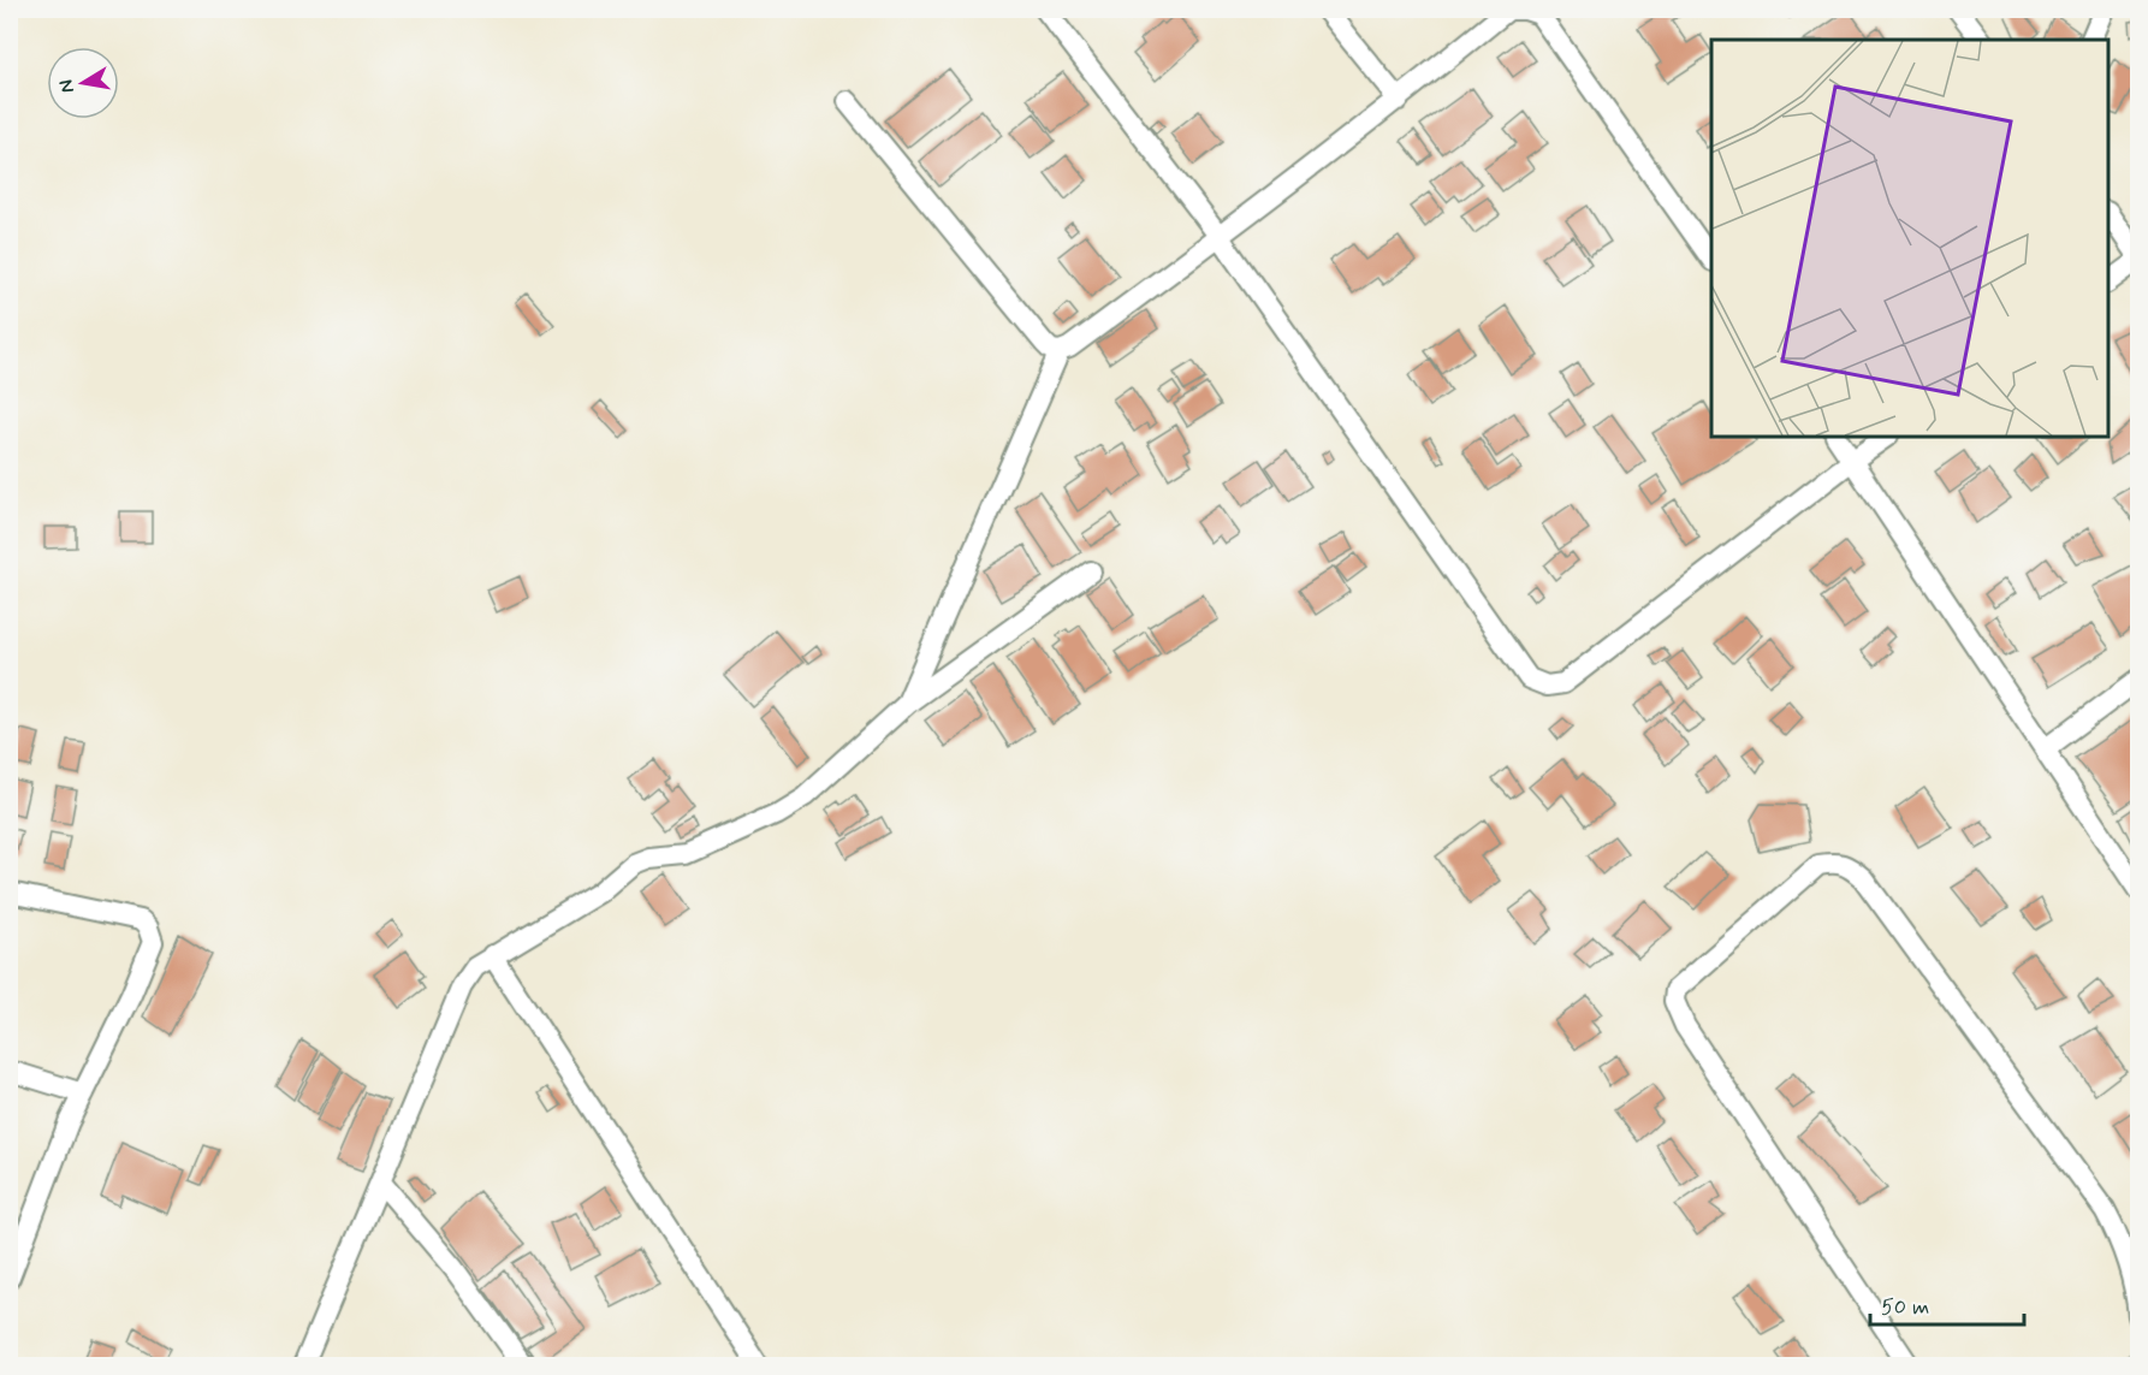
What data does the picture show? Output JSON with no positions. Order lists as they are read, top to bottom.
{
  "scale_bar": "50 m",
  "north": "left"
}
